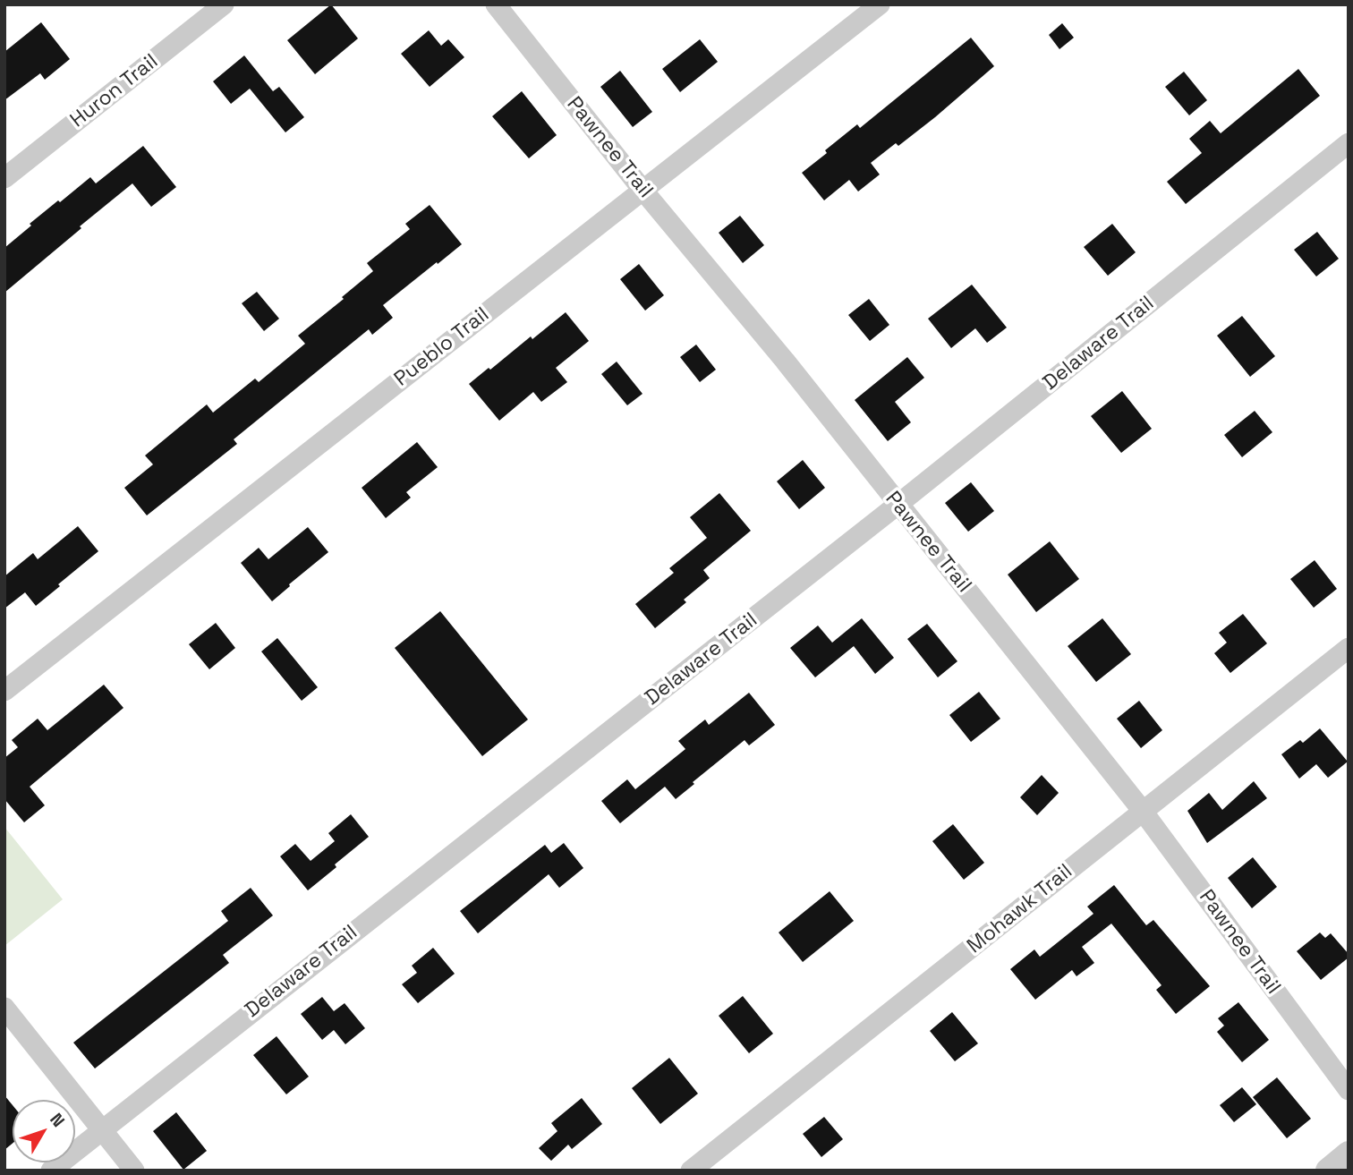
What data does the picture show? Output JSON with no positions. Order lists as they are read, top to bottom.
{
  "streets": {
    "street": [
      "Huron Trail",
      "Pawnee Trail",
      "Delaware Trail",
      "Pueblo Trail",
      "Mohawk Trail"
    ]
  },
  "crossings": [
    ["Pawnee Trail", "Delaware Trail"],
    ["Pawnee Trail", "Pueblo Trail"],
    ["Pawnee Trail", "Mohawk Trail"]
  ],
  "north": "top right"
}
